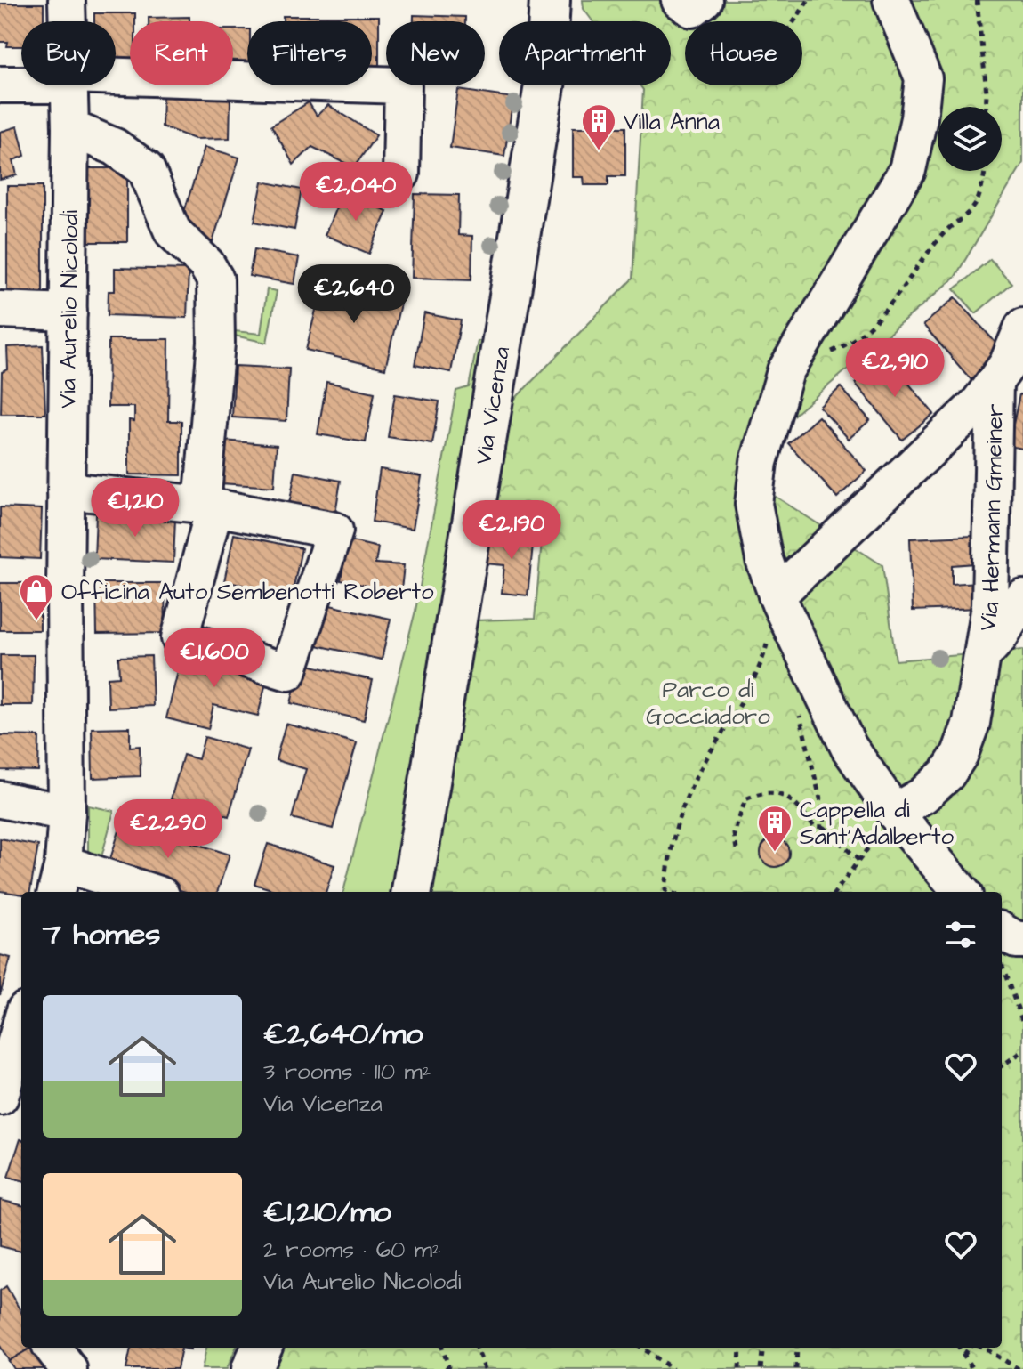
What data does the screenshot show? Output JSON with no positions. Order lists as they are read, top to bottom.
{
  "streets": {
    "main road": ["Via Vicenza"],
    "street": ["Via Aurelio Nicolodi", "Via Hermann Gmeiner"]
  },
  "parks": ["Parco di Gocciadoro"],
  "places": {
    "building": ["Villa Anna", "Cappella di Sant'Adalberto"],
    "shop": ["Officina Auto Sembenotti Roberto"]
  },
  "page": {
    "chip": [
      "Buy",
      "Rent",
      "Filters",
      "New",
      "Apartment",
      "House"
    ],
    "price": [
      "€2,040",
      "€2,640",
      "€2,910",
      "€1,210",
      "€2,190",
      "€1,600",
      "€2,290"
    ],
    "heading": "7 homes",
    "list": [
      {
        "name": "€2,640/mo",
        "note": "3 rooms · 110 m² · Via Vicenza"
      },
      {
        "name": "€1,210/mo",
        "note": "2 rooms · 60 m² · Via Aurelio Nicolodi"
      }
    ]
  }
}
